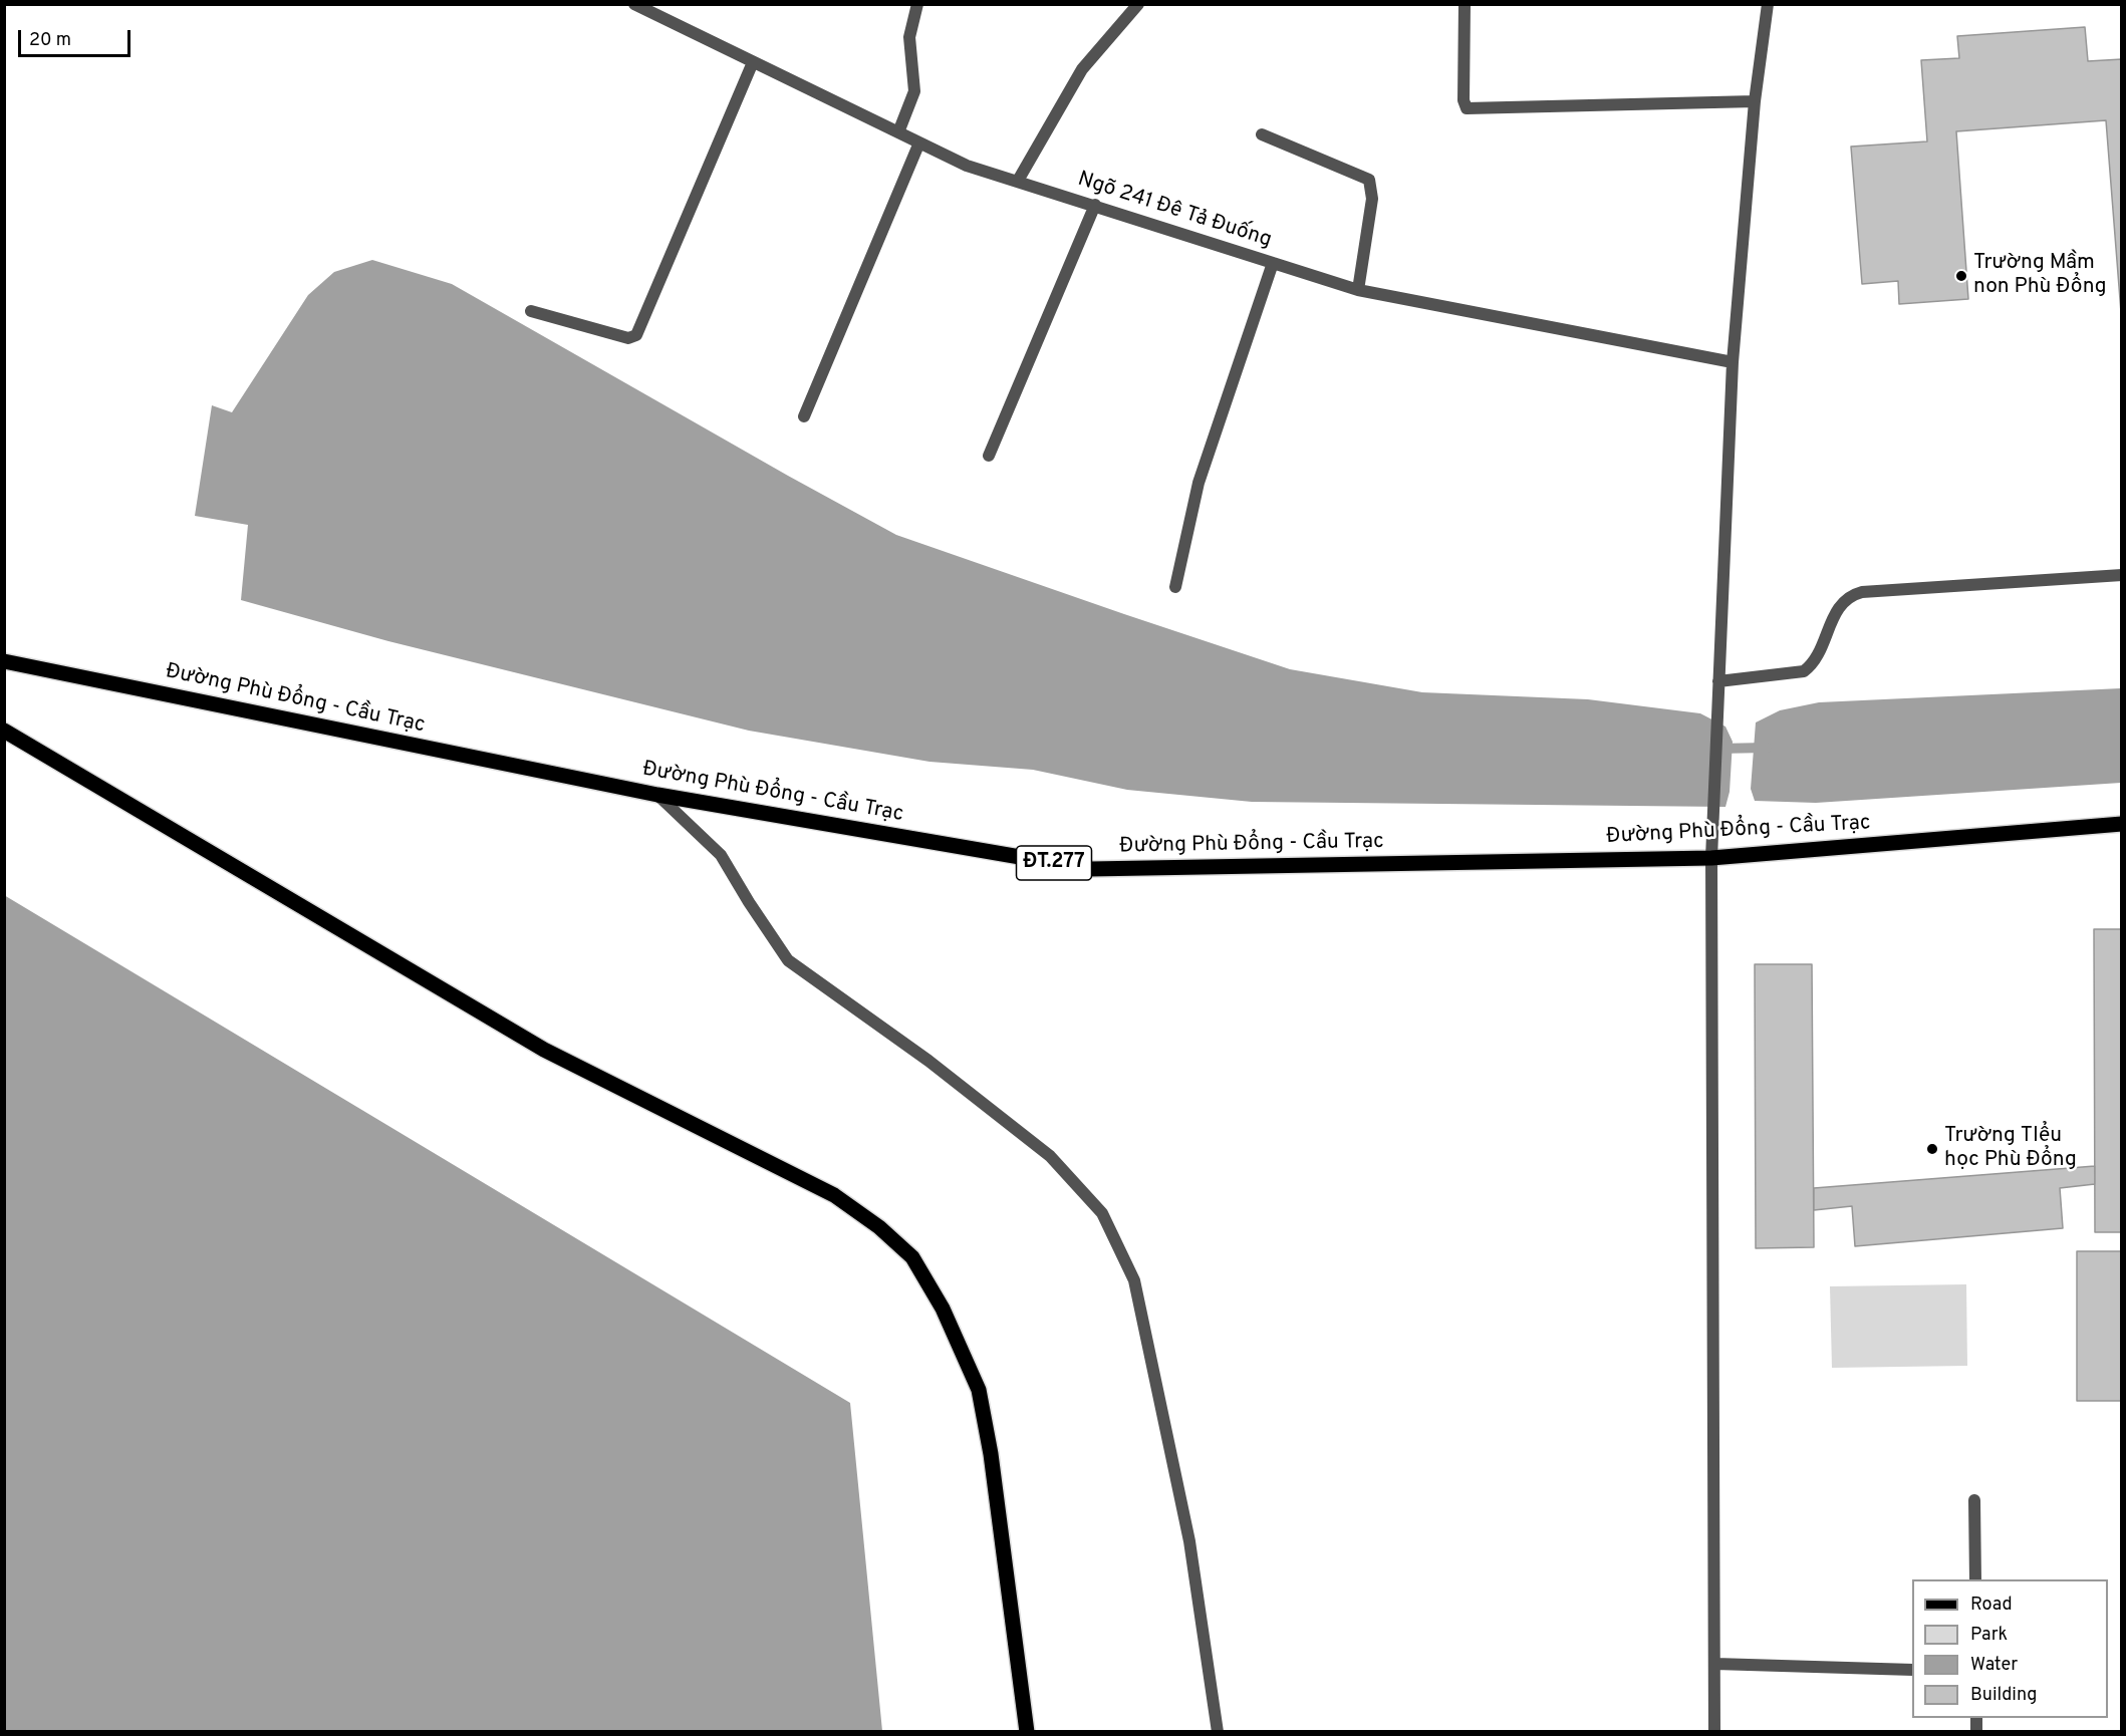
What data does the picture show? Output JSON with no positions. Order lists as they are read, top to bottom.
{
  "streets": {
    "main road": ["Đường Phù Đổng - Cầu Trạc", "ĐT.277"],
    "street": ["Ngõ 241 Đê Tả Đuống"]
  },
  "places": ["Trường Mầm non Phù Đổng", "Trường TIểu học Phù Đổng"],
  "legend": [
    "Road",
    "Park",
    "Water",
    "Building"
  ],
  "scale_bar": "20 m"
}
